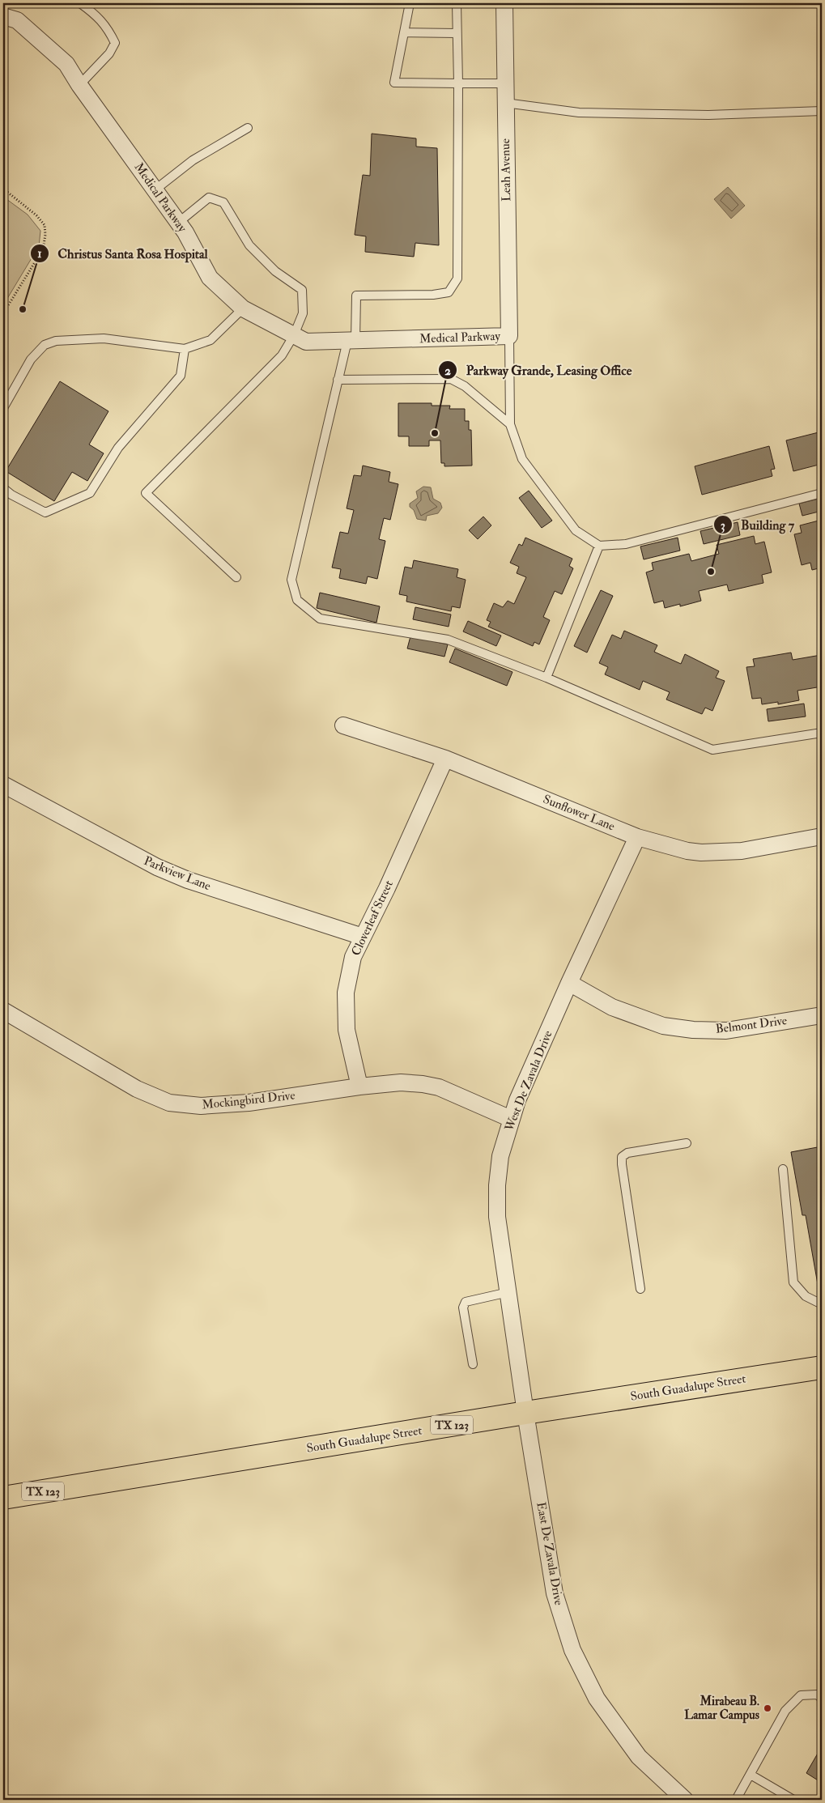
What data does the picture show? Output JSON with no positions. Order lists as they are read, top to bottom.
{
  "streets": {
    "main road": ["South Guadalupe Street", "TX 123"],
    "street": [
      "Leah Avenue",
      "Medical Parkway",
      "Sunflower Lane",
      "Parkview Lane",
      "Cloverleaf Street",
      "Belmont Drive",
      "West De Zavala Drive",
      "Mockingbird Drive",
      "East De Zavala Drive"
    ]
  },
  "crossings": [
    ["Leah Avenue", "Medical Parkway"],
    ["Sunflower Lane", "Cloverleaf Street"],
    ["Sunflower Lane", "West De Zavala Drive"],
    ["Parkview Lane", "Cloverleaf Street"],
    ["Cloverleaf Street", "Mockingbird Drive"],
    ["Belmont Drive", "West De Zavala Drive"],
    ["West De Zavala Drive", "Mockingbird Drive"],
    ["West De Zavala Drive", "South Guadalupe Street"],
    ["West De Zavala Drive", "East De Zavala Drive"],
    ["South Guadalupe Street", "East De Zavala Drive"]
  ],
  "places": [
    "Christus Santa Rosa Hospital",
    "Parkway Grande, Leasing Office",
    "Building 7",
    "Mirabeau B. Lamar Campus"
  ]
}
